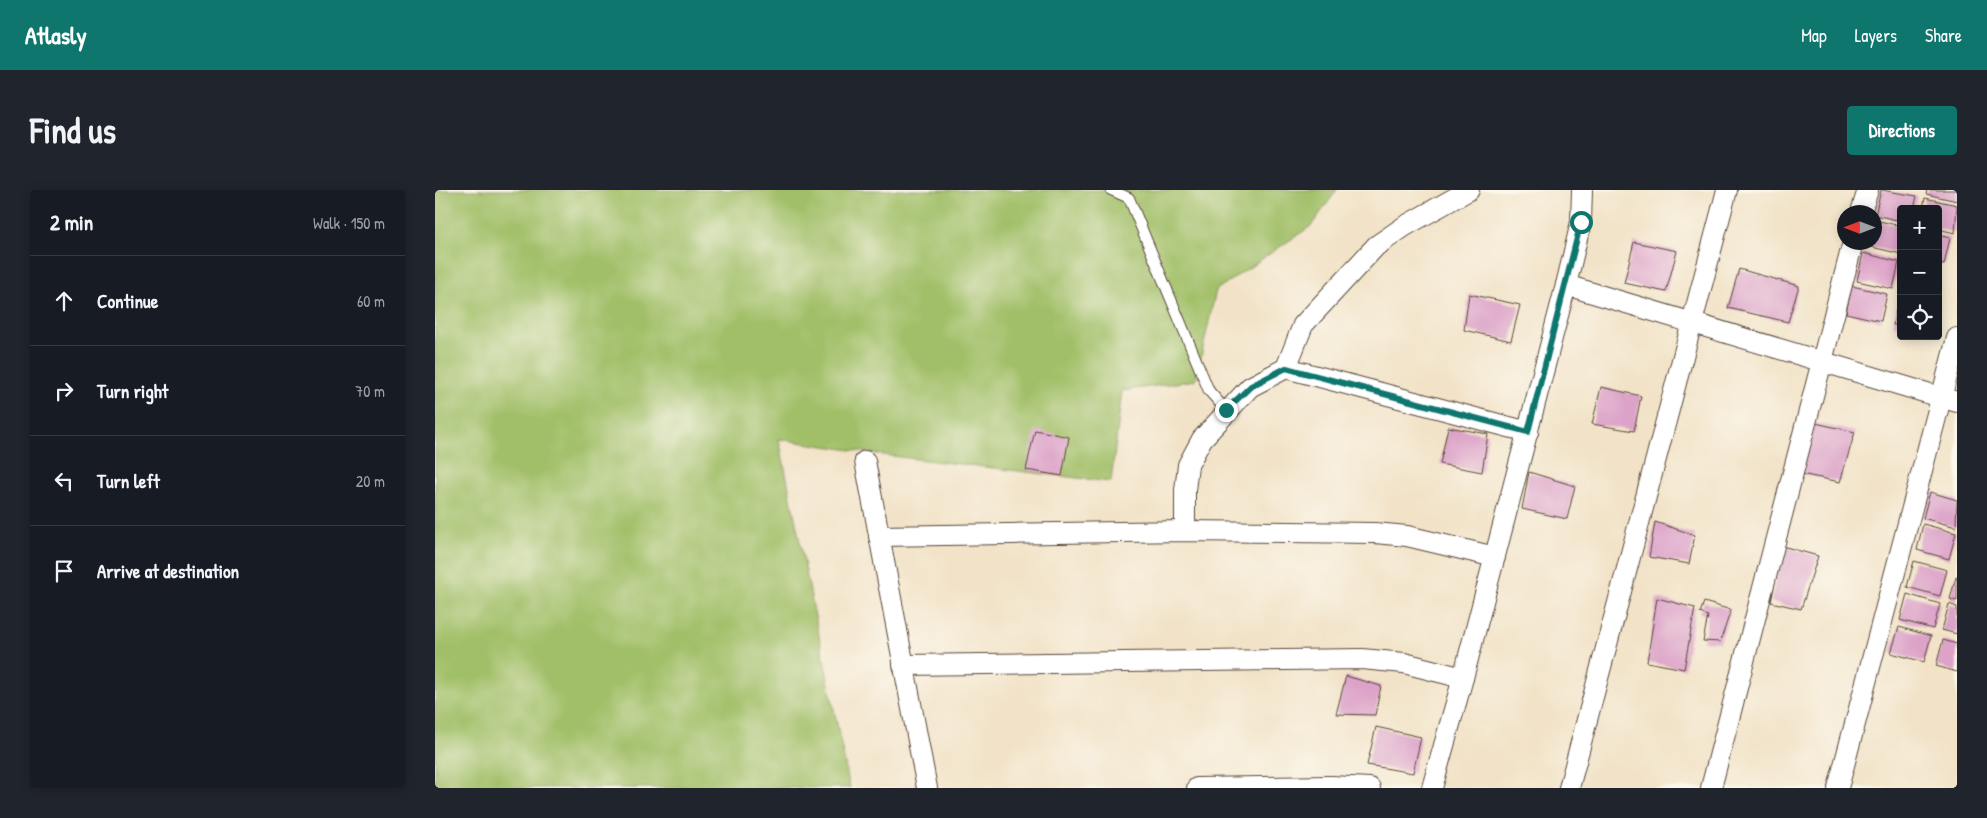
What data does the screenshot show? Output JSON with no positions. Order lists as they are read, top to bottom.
{
  "north": "left",
  "page": {
    "header": "Atlasly",
    "nav": ["Map", "Layers", "Share"],
    "buttons": "Directions",
    "title": "Find us",
    "heading": ["2 min", "Walk · 150 m"],
    "map_buttons": ["+", "−"],
    "list": [
      ["Continue", "60 m"],
      ["Turn right", "70 m"],
      ["Turn left", "20 m"],
      "Arrive at destination"
    ]
  }
}
